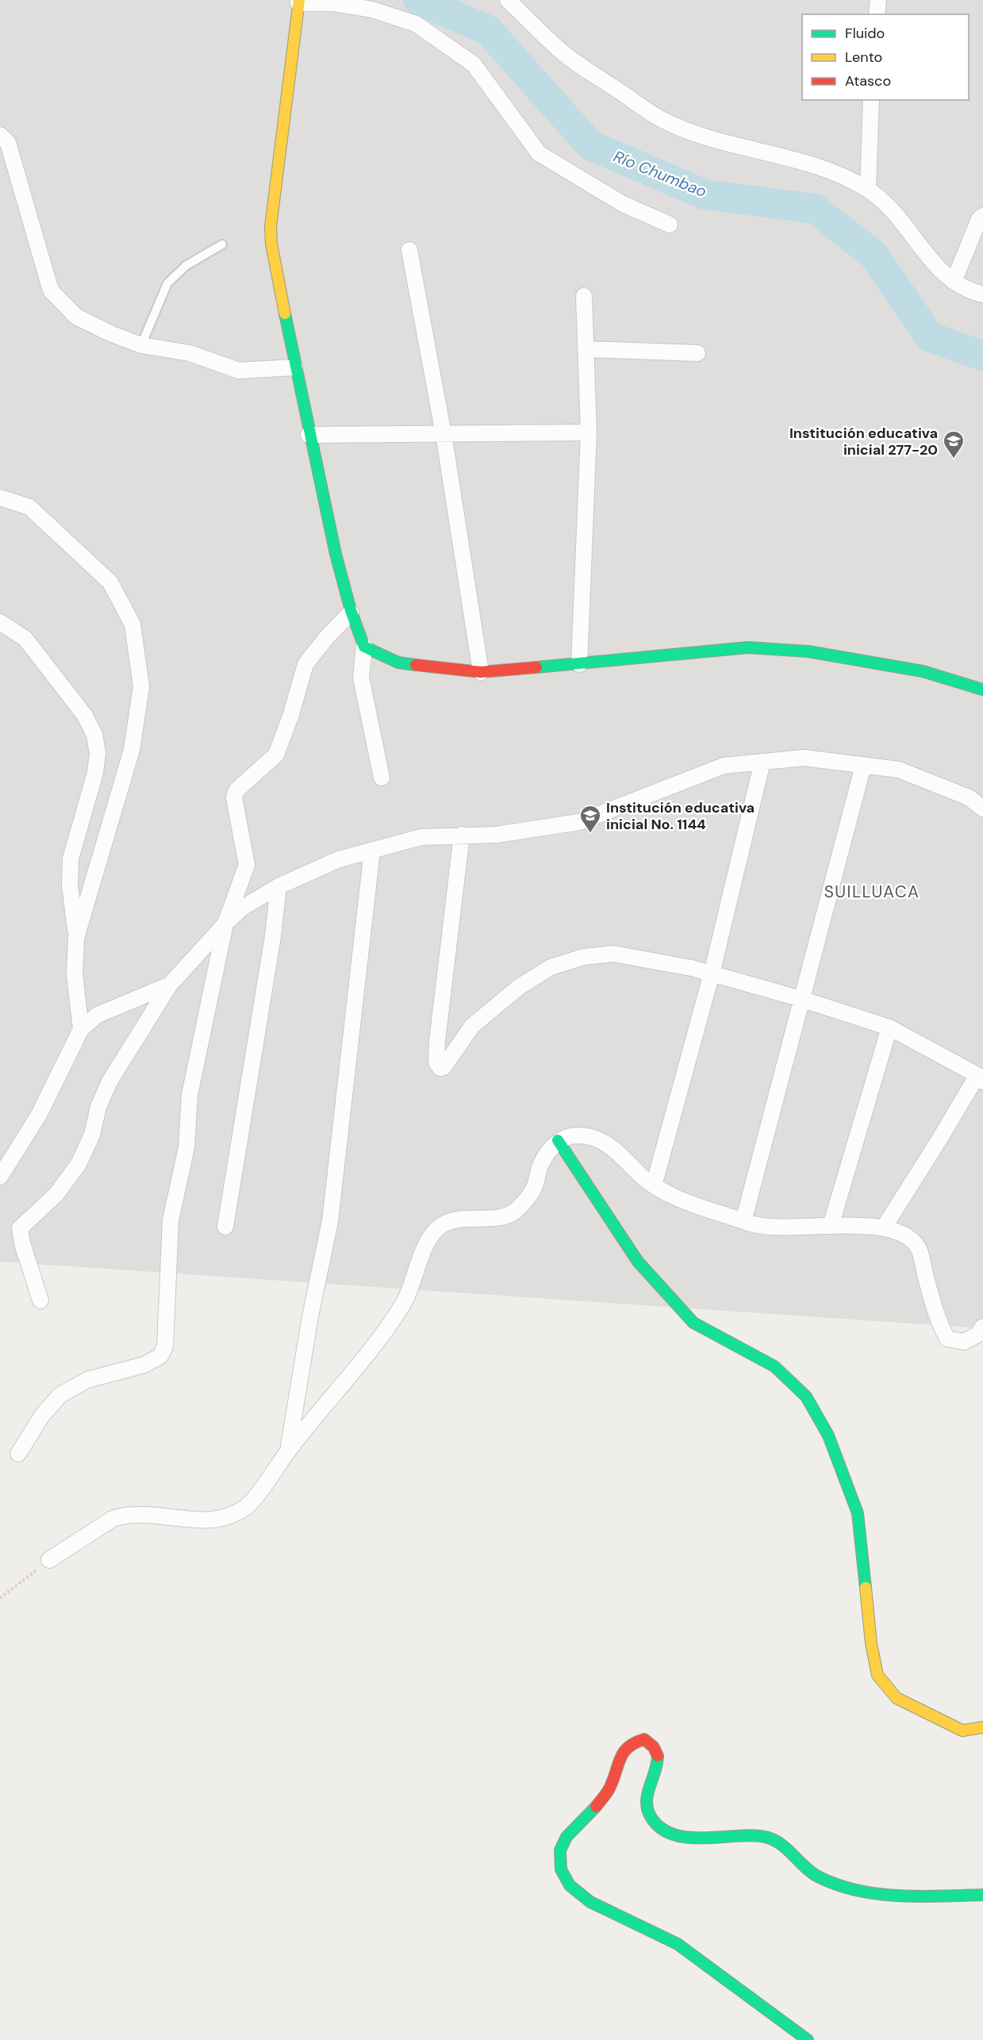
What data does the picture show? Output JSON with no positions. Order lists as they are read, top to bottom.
{
  "districts": ["SUILLUACA"],
  "water": ["Río Chumbao"],
  "places": {
    "school or university": ["Institución educativa inicial 277-20", "Institución educativa inicial No. 1144"]
  },
  "legend": ["Fluido", "Lento", "Atasco"]
}
